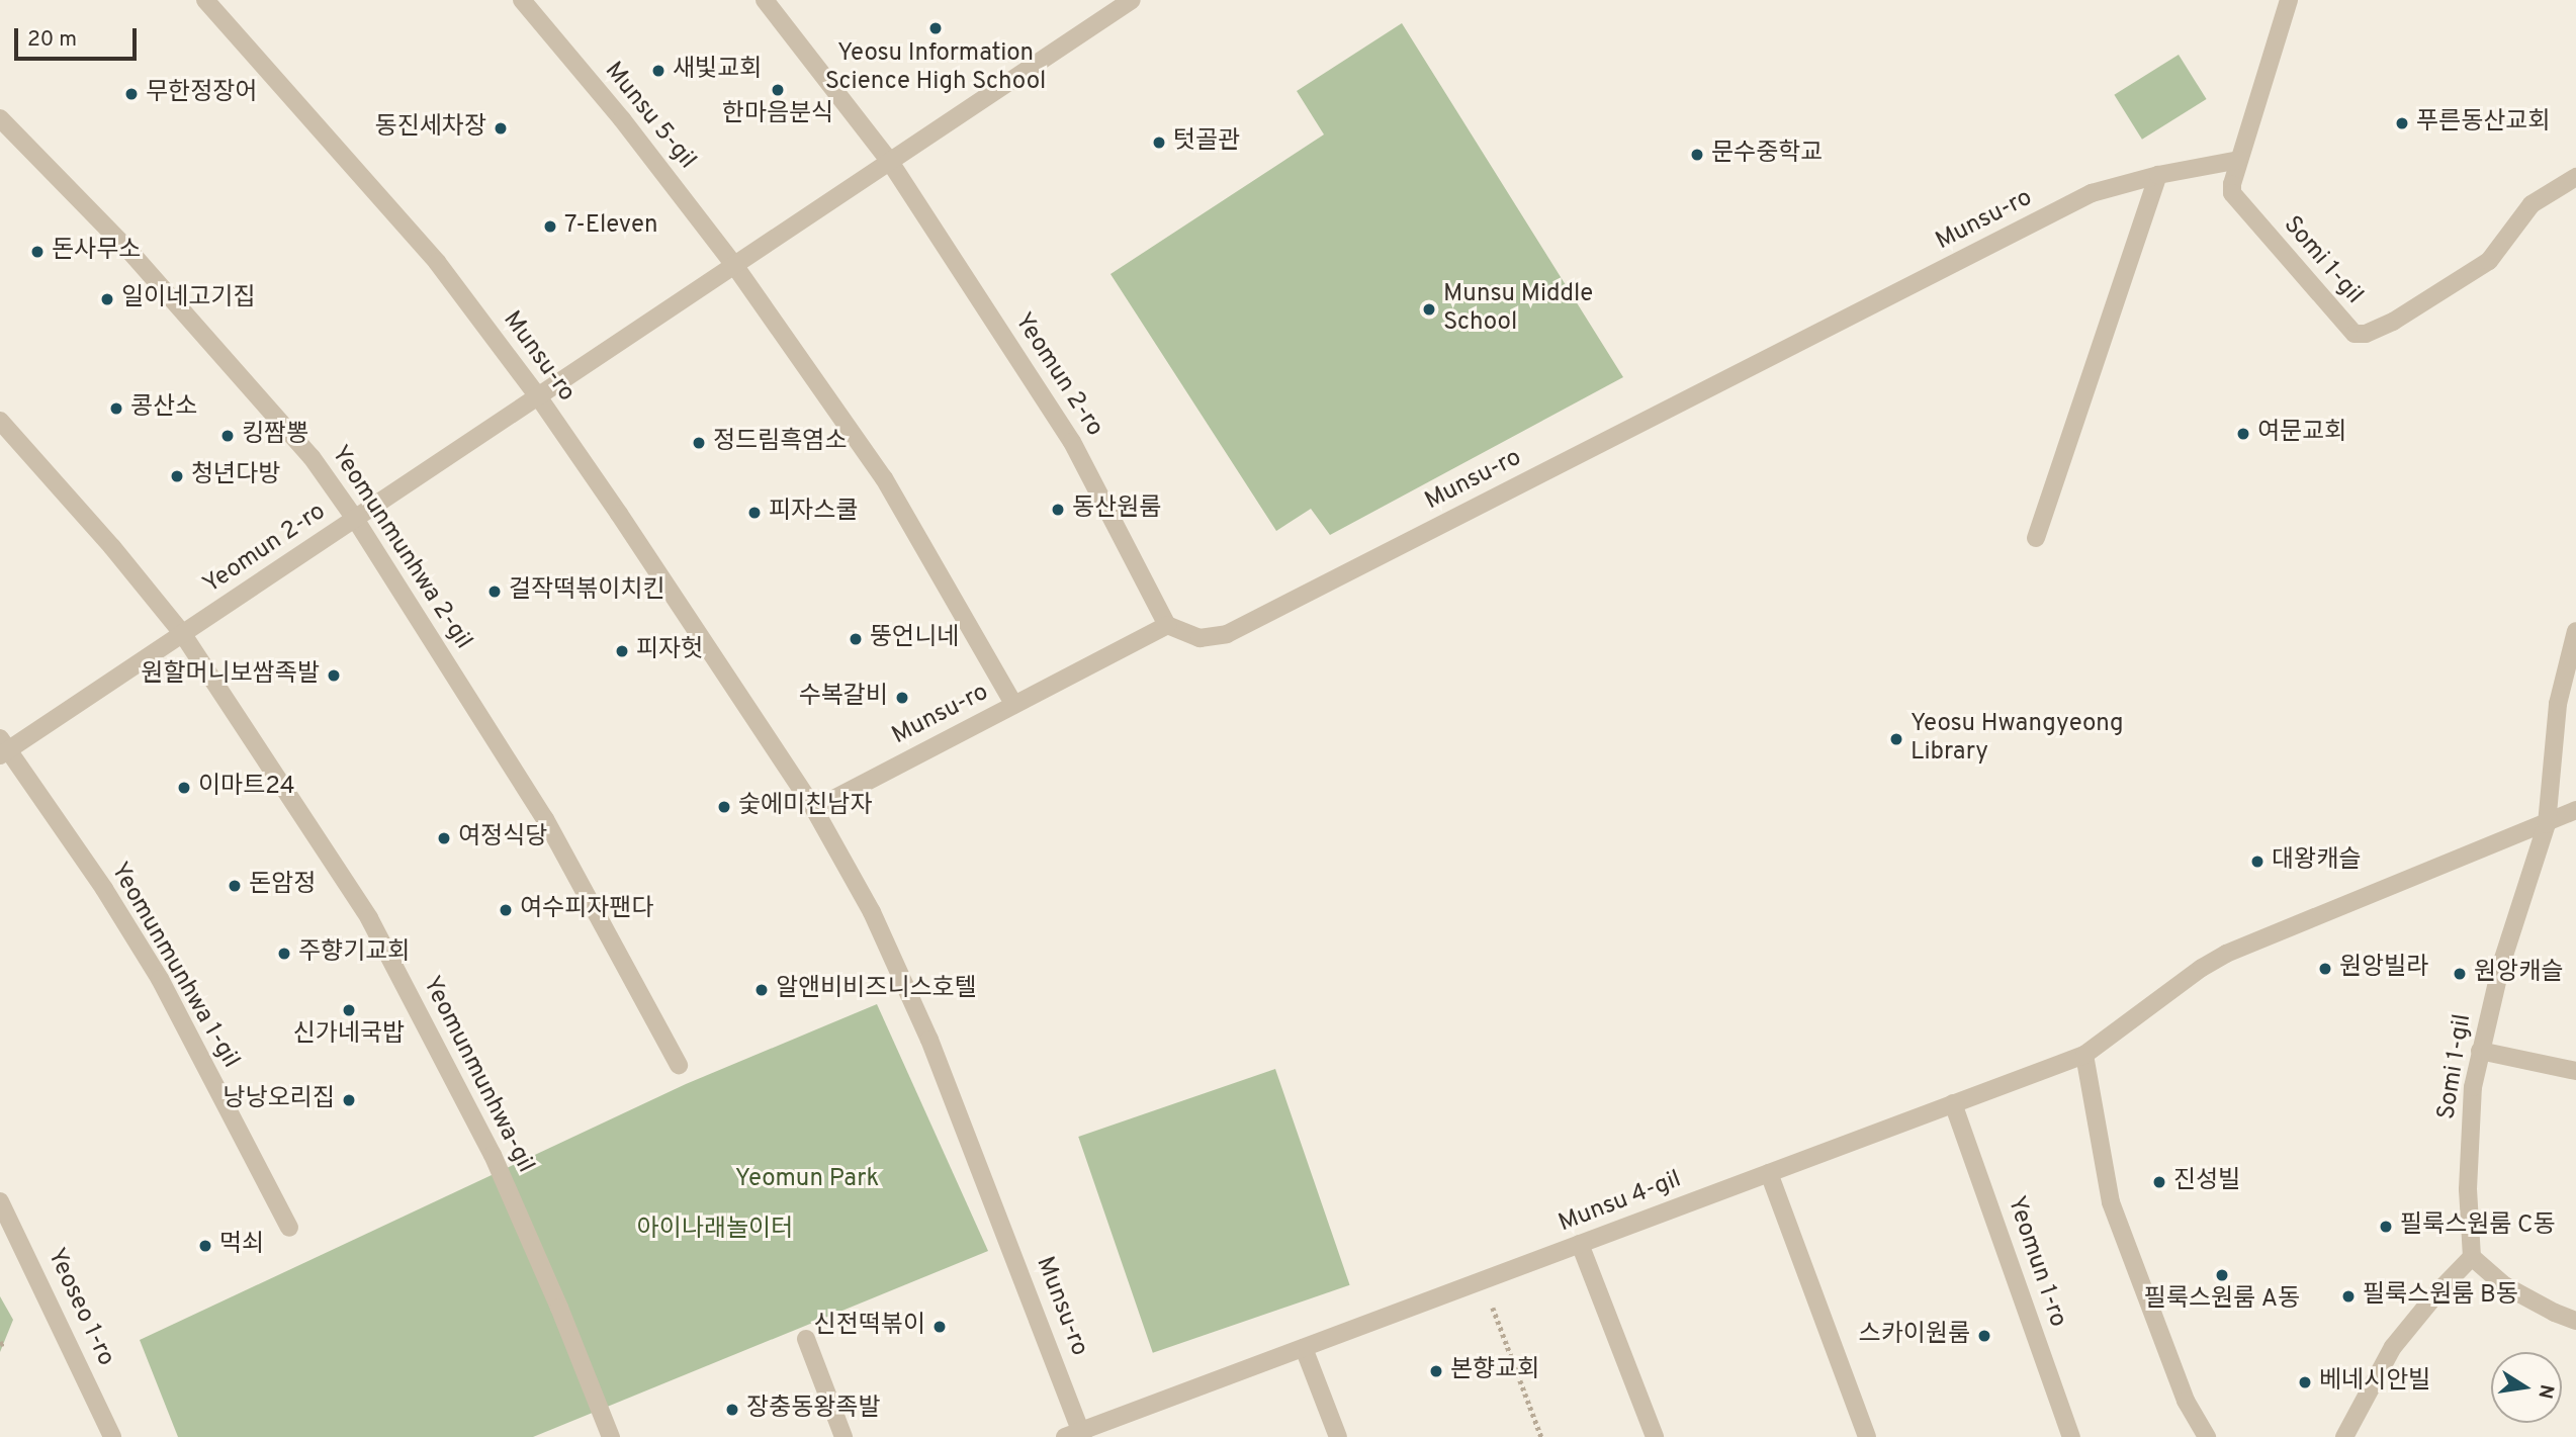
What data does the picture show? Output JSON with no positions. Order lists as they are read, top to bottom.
{
  "streets": {
    "street": [
      "Munsu 5-gil",
      "Munsu-ro",
      "Somi 1-gil",
      "Yeomun 2-ro",
      "Yeomunmunhwa 2-gil",
      "Yeomunmunhwa 1-gil",
      "Yeomunmunhwa-gil",
      "Munsu 4-gil",
      "Yeomun 1-ro",
      "Yeoseo 1-ro"
    ]
  },
  "crossings": [
    ["Munsu 5-gil", "Yeomun 2-ro"],
    ["Munsu-ro", "Somi 1-gil"],
    ["Munsu-ro", "Yeomun 2-ro"],
    ["Munsu-ro", "Munsu 4-gil"],
    ["Somi 1-gil", "Munsu 4-gil"],
    ["Yeomun 2-ro", "Yeomunmunhwa 2-gil"],
    ["Yeomun 2-ro", "Yeomunmunhwa 1-gil"],
    ["Yeomun 2-ro", "Yeomunmunhwa-gil"],
    ["Munsu 4-gil", "Yeomun 1-ro"]
  ],
  "parks": ["Yeomun Park", "아이나래놀이터"],
  "places": [
    "Yeosu Information Science High School",
    "새빛교회",
    "한마음분식",
    "무한정장어",
    "푸른동산교회",
    "동진세차장",
    "텃골관",
    "문수중학교",
    "7-Eleven",
    "돈사무소",
    "일이네고기집",
    "Munsu Middle School",
    "콩산소",
    "여문교회",
    "킹짬뽕",
    "정드림흑염소",
    "청년다방",
    "동산원룸",
    "피자스쿨",
    "걸작떡볶이치킨",
    "뚱언니네",
    "피자헛",
    "원할머니보쌈족발",
    "수복갈비",
    "Yeosu Hwangyeong Library",
    "이마트24",
    "숯에미친남자",
    "여정식당",
    "대왕캐슬",
    "돈암정",
    "여수피자팬다",
    "주향기교회",
    "원앙빌라",
    "원앙캐슬",
    "알앤비비즈니스호텔",
    "신가네국밥",
    "낭낭오리집",
    "진성빌",
    "필룩스원룸 C동",
    "먹쇠",
    "필룩스원룸 A동",
    "필룩스원룸 B동",
    "신전떡볶이",
    "스카이원룸",
    "본향교회",
    "베네시안빌",
    "장충동왕족발"
  ],
  "scale_bar": "20 m",
  "north": "right"
}
